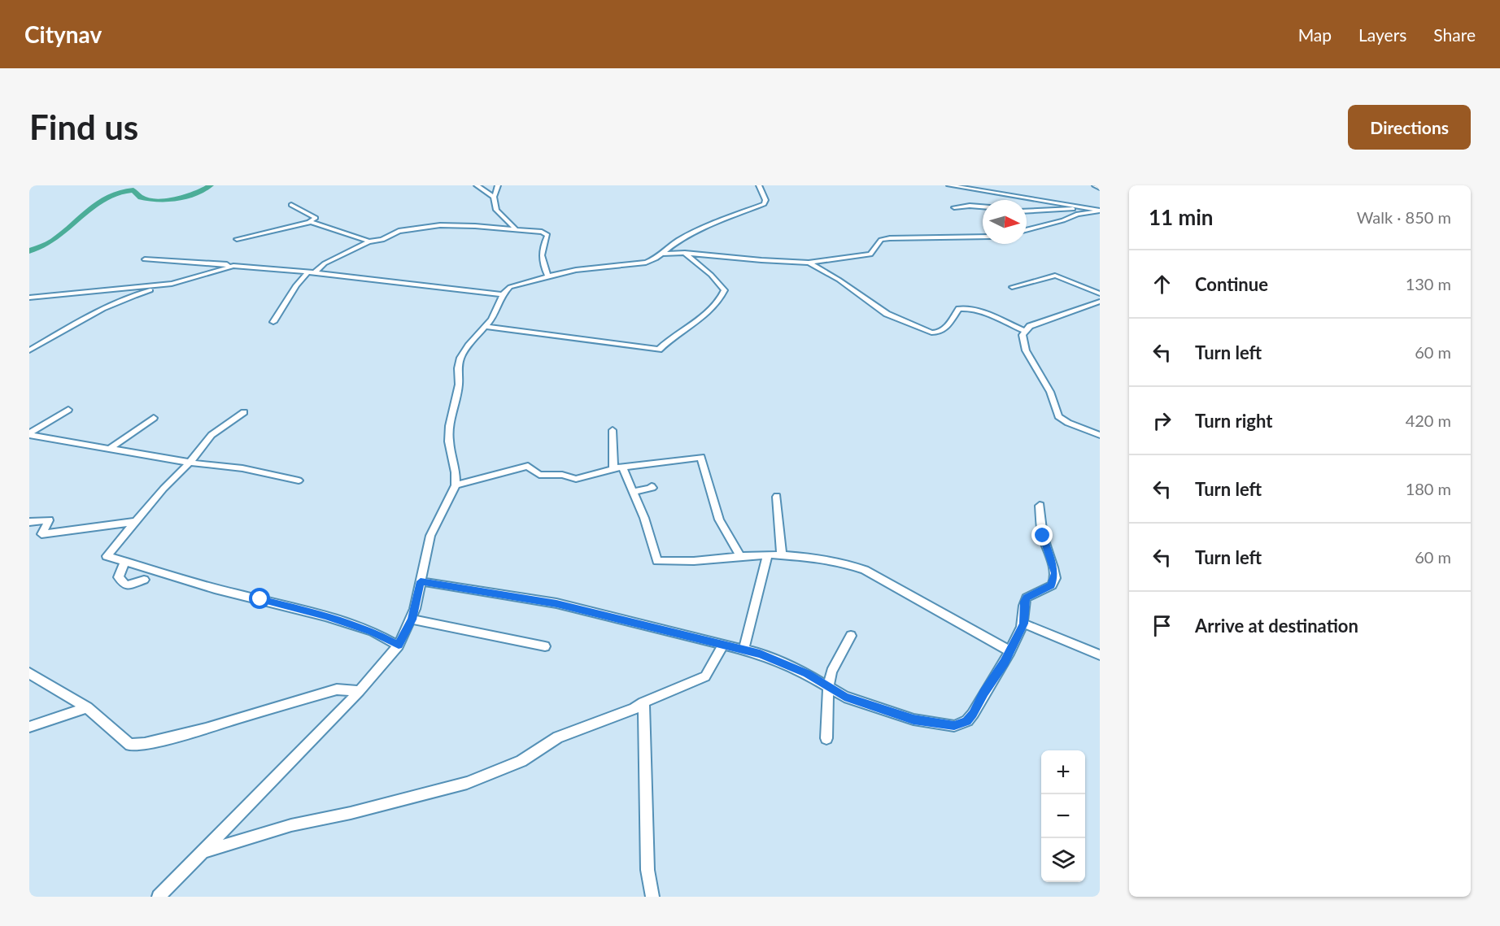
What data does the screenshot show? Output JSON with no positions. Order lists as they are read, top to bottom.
{
  "north": "right",
  "page": {
    "header": "Citynav",
    "nav": ["Map", "Layers", "Share"],
    "buttons": "Directions",
    "title": "Find us",
    "heading": ["11 min", "Walk · 850 m"],
    "list": [
      ["Continue", "130 m"],
      ["Turn left", "60 m"],
      ["Turn right", "420 m"],
      ["Turn left", "180 m"],
      ["Turn left", "60 m"],
      "Arrive at destination"
    ],
    "map_buttons": ["+", "−"]
  }
}
